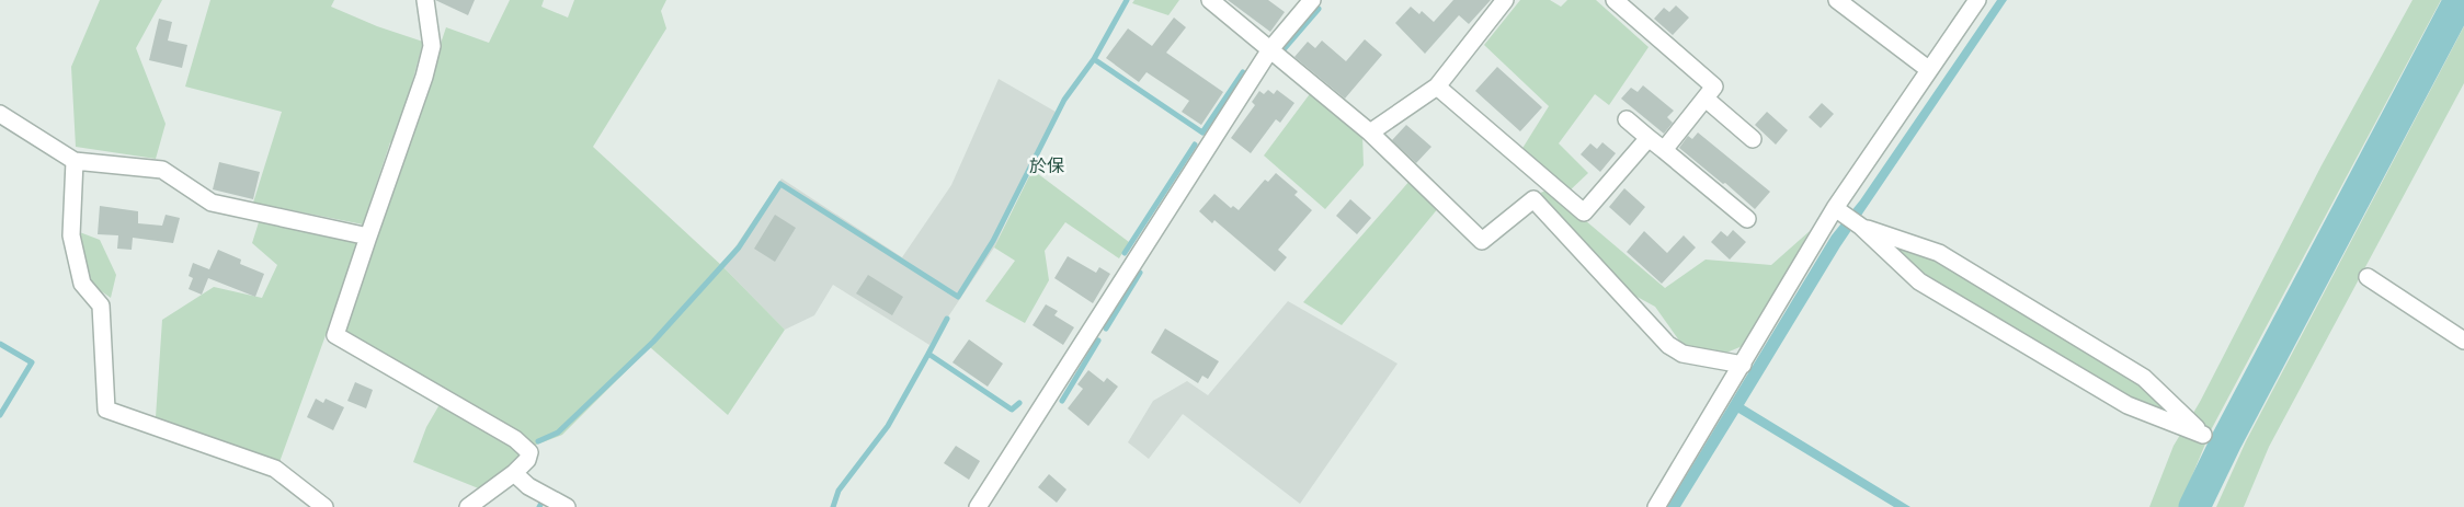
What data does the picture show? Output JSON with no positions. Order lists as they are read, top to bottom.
{
  "districts": ["於保"]
}
